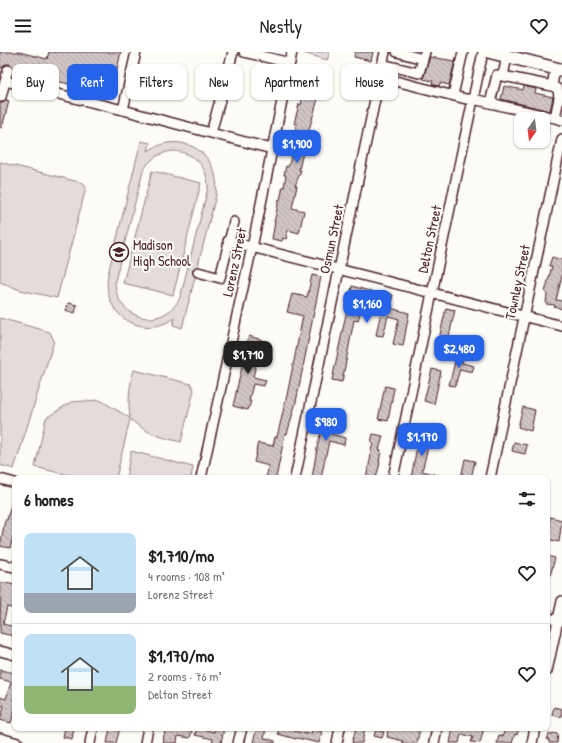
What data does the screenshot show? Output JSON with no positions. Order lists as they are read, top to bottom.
{
  "streets": {
    "street": [
      "Osmun Street",
      "Delton Street",
      "Lorenz Street",
      "Townley Street"
    ]
  },
  "places": {
    "school or university": ["Madison High School"]
  },
  "north": "bottom",
  "page": {
    "header": "Nestly",
    "chip": [
      "Buy",
      "Rent",
      "Filters",
      "New",
      "Apartment",
      "House"
    ],
    "price": [
      "$1,900",
      "$1,160",
      "$2,480",
      "$1,710",
      "$980",
      "$1,170"
    ],
    "heading": "6 homes",
    "list": [
      {
        "name": "$1,710/mo",
        "note": "4 rooms · 108 m² · Lorenz Street"
      },
      {
        "name": "$1,170/mo",
        "note": "2 rooms · 76 m² · Delton Street"
      }
    ]
  }
}
